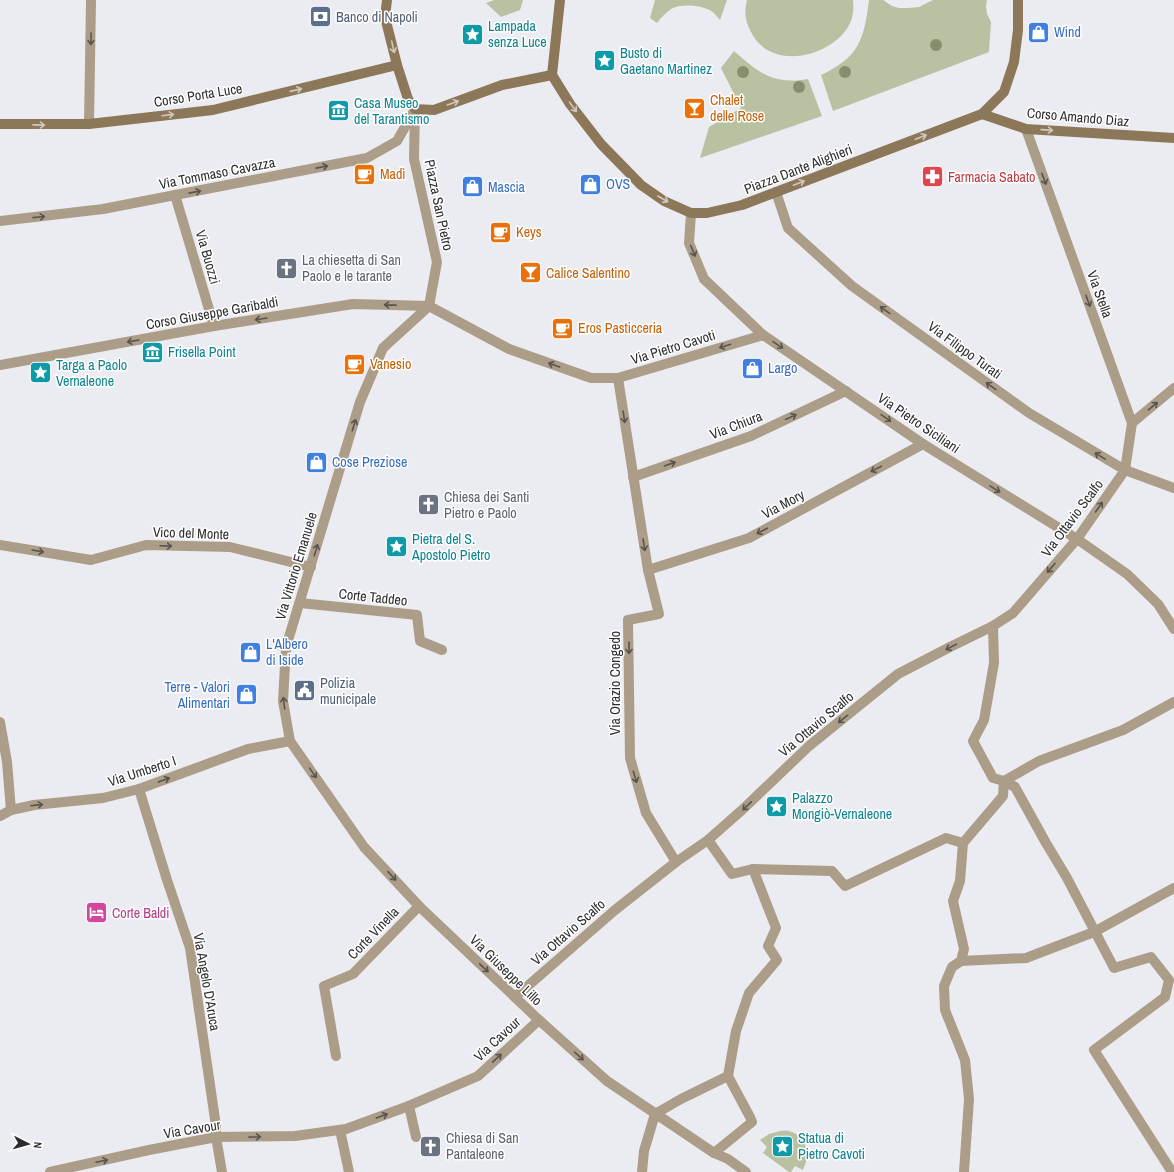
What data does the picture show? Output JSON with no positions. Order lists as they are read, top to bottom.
{
  "streets": {
    "main road": ["Corso Porta Luce", "Corso Amando Diaz", "Piazza Dante Alighieri"],
    "street": [
      "Via Tommaso Cavazza",
      "Piazza San Pietro",
      "Via Buozzi",
      "Via Stella",
      "Corso Giuseppe Garibaldi",
      "Via Pietro Cavoti",
      "Via Filippo Turati",
      "Via Pietro Siciliani",
      "Via Chiura",
      "Via Mory",
      "Via Ottavio Scalfo",
      "Vico del Monte",
      "Via Vittorio Emanuele",
      "Corte Taddeo",
      "Via Orazio Congedo",
      "Via Umberto I",
      "Corte Vinella",
      "Via Giuseppe Lillo",
      "Via Angelo D'Aruca",
      "Via Cavour"
    ]
  },
  "crossings": [
    ["Corso Amando Diaz", "Piazza Dante Alighieri"],
    ["Corso Amando Diaz", "Via Stella"],
    ["Piazza Dante Alighieri", "Via Filippo Turati"],
    ["Piazza Dante Alighieri", "Via Pietro Siciliani"],
    ["Via Tommaso Cavazza", "Piazza San Pietro"],
    ["Via Tommaso Cavazza", "Via Buozzi"],
    ["Piazza San Pietro", "Corso Giuseppe Garibaldi"],
    ["Piazza San Pietro", "Via Pietro Cavoti"],
    ["Piazza San Pietro", "Via Vittorio Emanuele"],
    ["Via Buozzi", "Corso Giuseppe Garibaldi"],
    ["Via Stella", "Via Filippo Turati"],
    ["Via Stella", "Via Ottavio Scalfo"],
    ["Corso Giuseppe Garibaldi", "Via Pietro Cavoti"],
    ["Corso Giuseppe Garibaldi", "Via Vittorio Emanuele"],
    ["Via Pietro Cavoti", "Via Pietro Siciliani"],
    ["Via Pietro Cavoti", "Via Vittorio Emanuele"],
    ["Via Pietro Cavoti", "Via Orazio Congedo"],
    ["Via Filippo Turati", "Via Ottavio Scalfo"],
    ["Via Pietro Siciliani", "Via Chiura"],
    ["Via Pietro Siciliani", "Via Mory"],
    ["Via Pietro Siciliani", "Via Ottavio Scalfo"],
    ["Via Chiura", "Via Orazio Congedo"],
    ["Via Mory", "Via Orazio Congedo"],
    ["Via Ottavio Scalfo", "Via Orazio Congedo"],
    ["Via Ottavio Scalfo", "Via Giuseppe Lillo"],
    ["Vico del Monte", "Via Vittorio Emanuele"],
    ["Via Vittorio Emanuele", "Corte Taddeo"],
    ["Via Vittorio Emanuele", "Via Umberto I"],
    ["Via Vittorio Emanuele", "Via Giuseppe Lillo"],
    ["Via Umberto I", "Via Giuseppe Lillo"],
    ["Via Umberto I", "Via Angelo D'Aruca"],
    ["Corte Vinella", "Via Giuseppe Lillo"],
    ["Via Giuseppe Lillo", "Via Cavour"],
    ["Via Angelo D'Aruca", "Via Cavour"]
  ],
  "one_way": [
    "Corso Porta Luce",
    "Corso Amando Diaz",
    "Piazza Dante Alighieri",
    "Via Tommaso Cavazza",
    "Via Stella",
    "Corso Giuseppe Garibaldi",
    "Via Pietro Cavoti",
    "Via Filippo Turati",
    "Via Pietro Siciliani",
    "Via Chiura",
    "Via Mory",
    "Vico del Monte",
    "Via Vittorio Emanuele",
    "Via Orazio Congedo",
    "Via Umberto I",
    "Via Giuseppe Lillo",
    "Via Cavour"
  ],
  "places": {
    "bank": ["Banco di Napoli"],
    "shop": [
      "Wind",
      "OVS",
      "Mascia",
      "Largo",
      "Cose Preziose",
      "L'Albero di Iside",
      "Terre - Valori Alimentari"
    ],
    "place": [
      "Lampada senza Luce",
      "Busto di Gaetano Martinez",
      "Targa a Paolo Vernaleone",
      "Pietra del S. Apostolo Pietro",
      "Palazzo Mongiò-Vernaleone",
      "Statua di Pietro Cavoti"
    ],
    "bar": ["Chalet delle Rose", "Calice Salentino"],
    "museum": ["Casa Museo del Tarantismo", "Frisella Point"],
    "cafe": [
      "Madì",
      "Keys",
      "Eros Pasticceria",
      "Vanesio"
    ],
    "pharmacy": ["Farmacia Sabato"],
    "church": ["La chiesetta di San Paolo e le tarante", "Chiesa dei Santi Pietro e Paolo", "Chiesa di San Pantaleone"],
    "public building": ["Polizia municipale"],
    "hotel": ["Corte Baldi"]
  },
  "north": "right"
}
